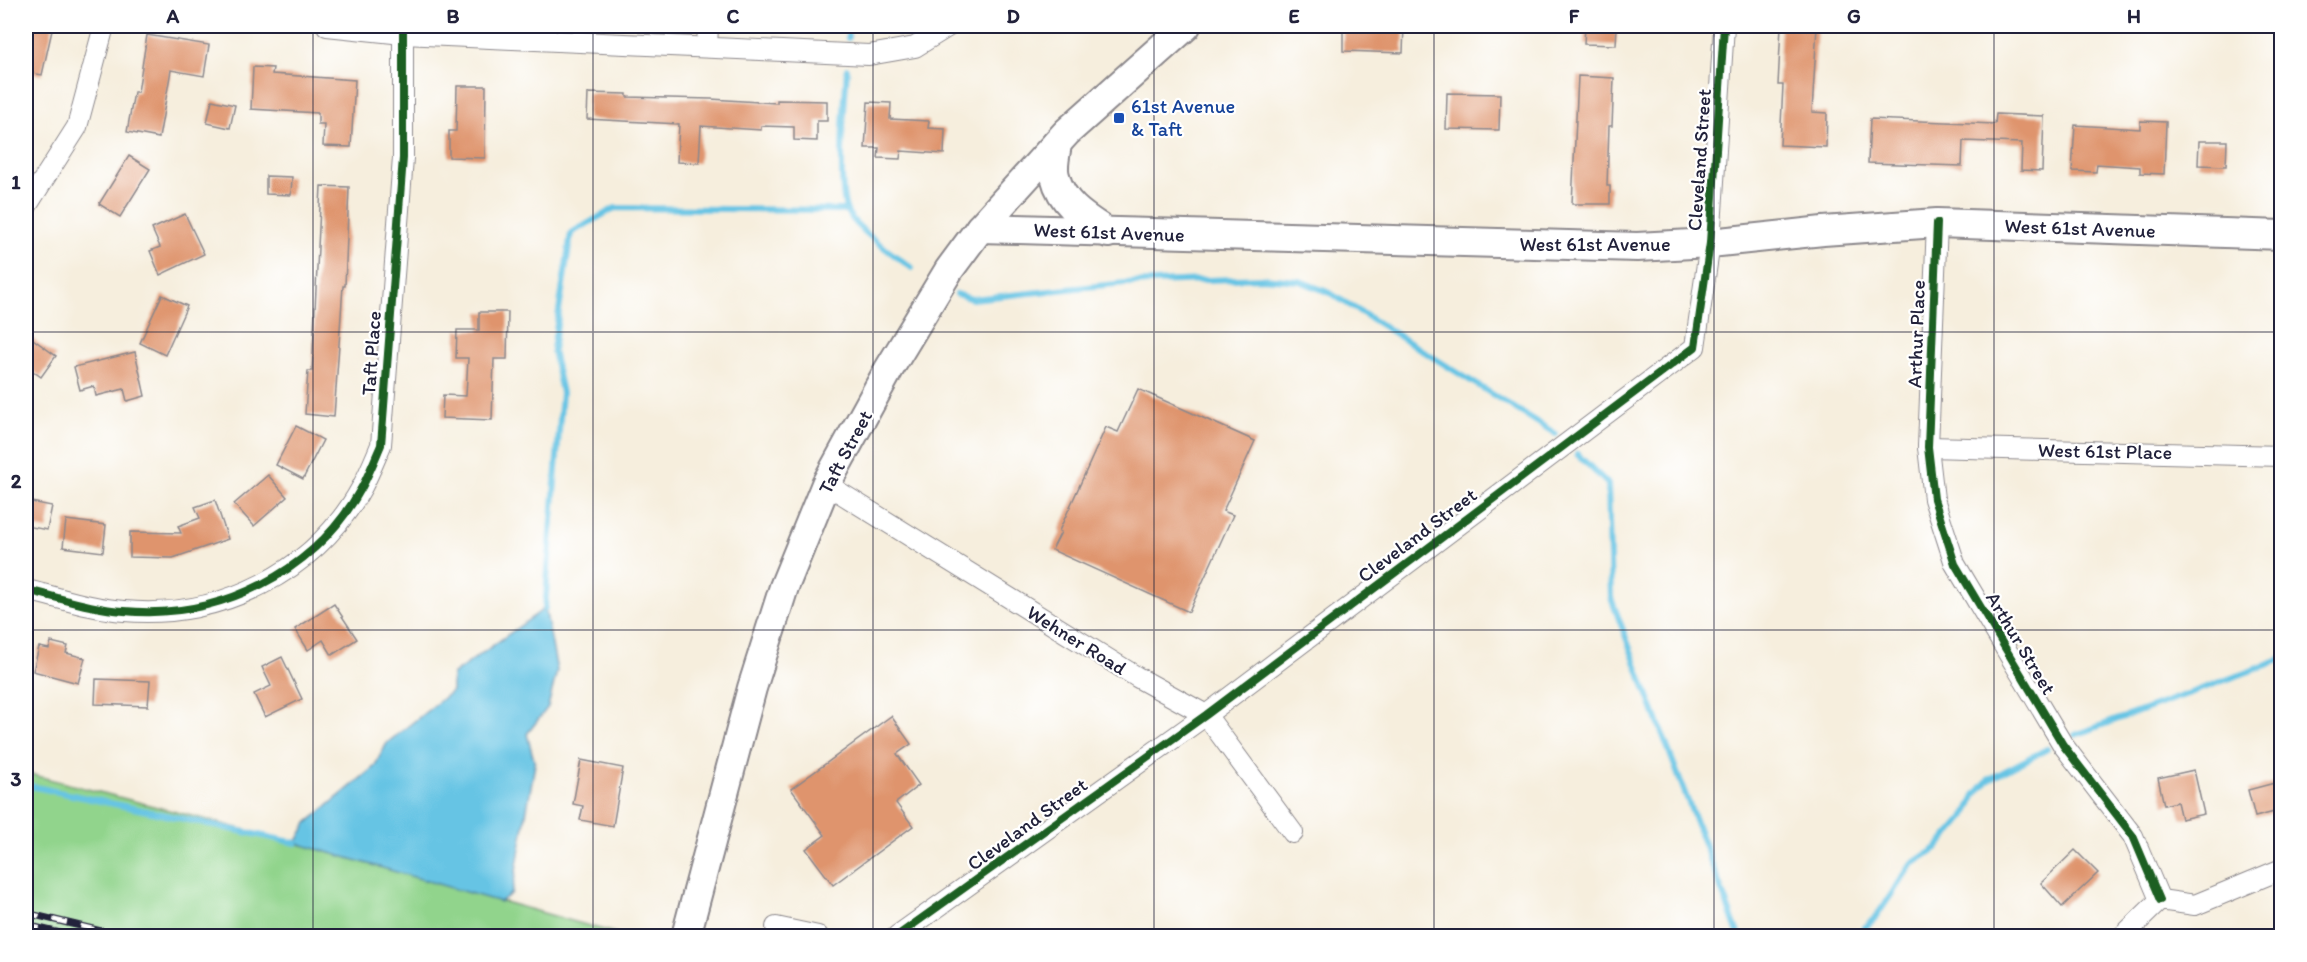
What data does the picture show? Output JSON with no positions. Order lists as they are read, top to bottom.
{
  "streets": {
    "main road": ["West 61st Avenue", "Taft Street"],
    "street": [
      "Cleveland Street",
      "Arthur Place",
      "Taft Place",
      "West 61st Place",
      "Wehner Road",
      "Arthur Street"
    ]
  },
  "crossings": [
    ["Cleveland Street", "West 61st Avenue"],
    ["Cleveland Street", "Wehner Road"],
    ["West 61st Avenue", "Arthur Place"],
    ["West 61st Avenue", "Taft Street"],
    ["Arthur Place", "West 61st Place"],
    ["Arthur Place", "Arthur Street"],
    ["West 61st Place", "Arthur Street"],
    ["Taft Street", "Wehner Road"]
  ],
  "places": {
    "transit": ["61st Avenue & Taft"]
  },
  "grid": {
    "columns": [
      "A",
      "B",
      "C",
      "D",
      "E",
      "F",
      "G",
      "H"
    ],
    "rows": ["1", "2", "3"]
  }
}
